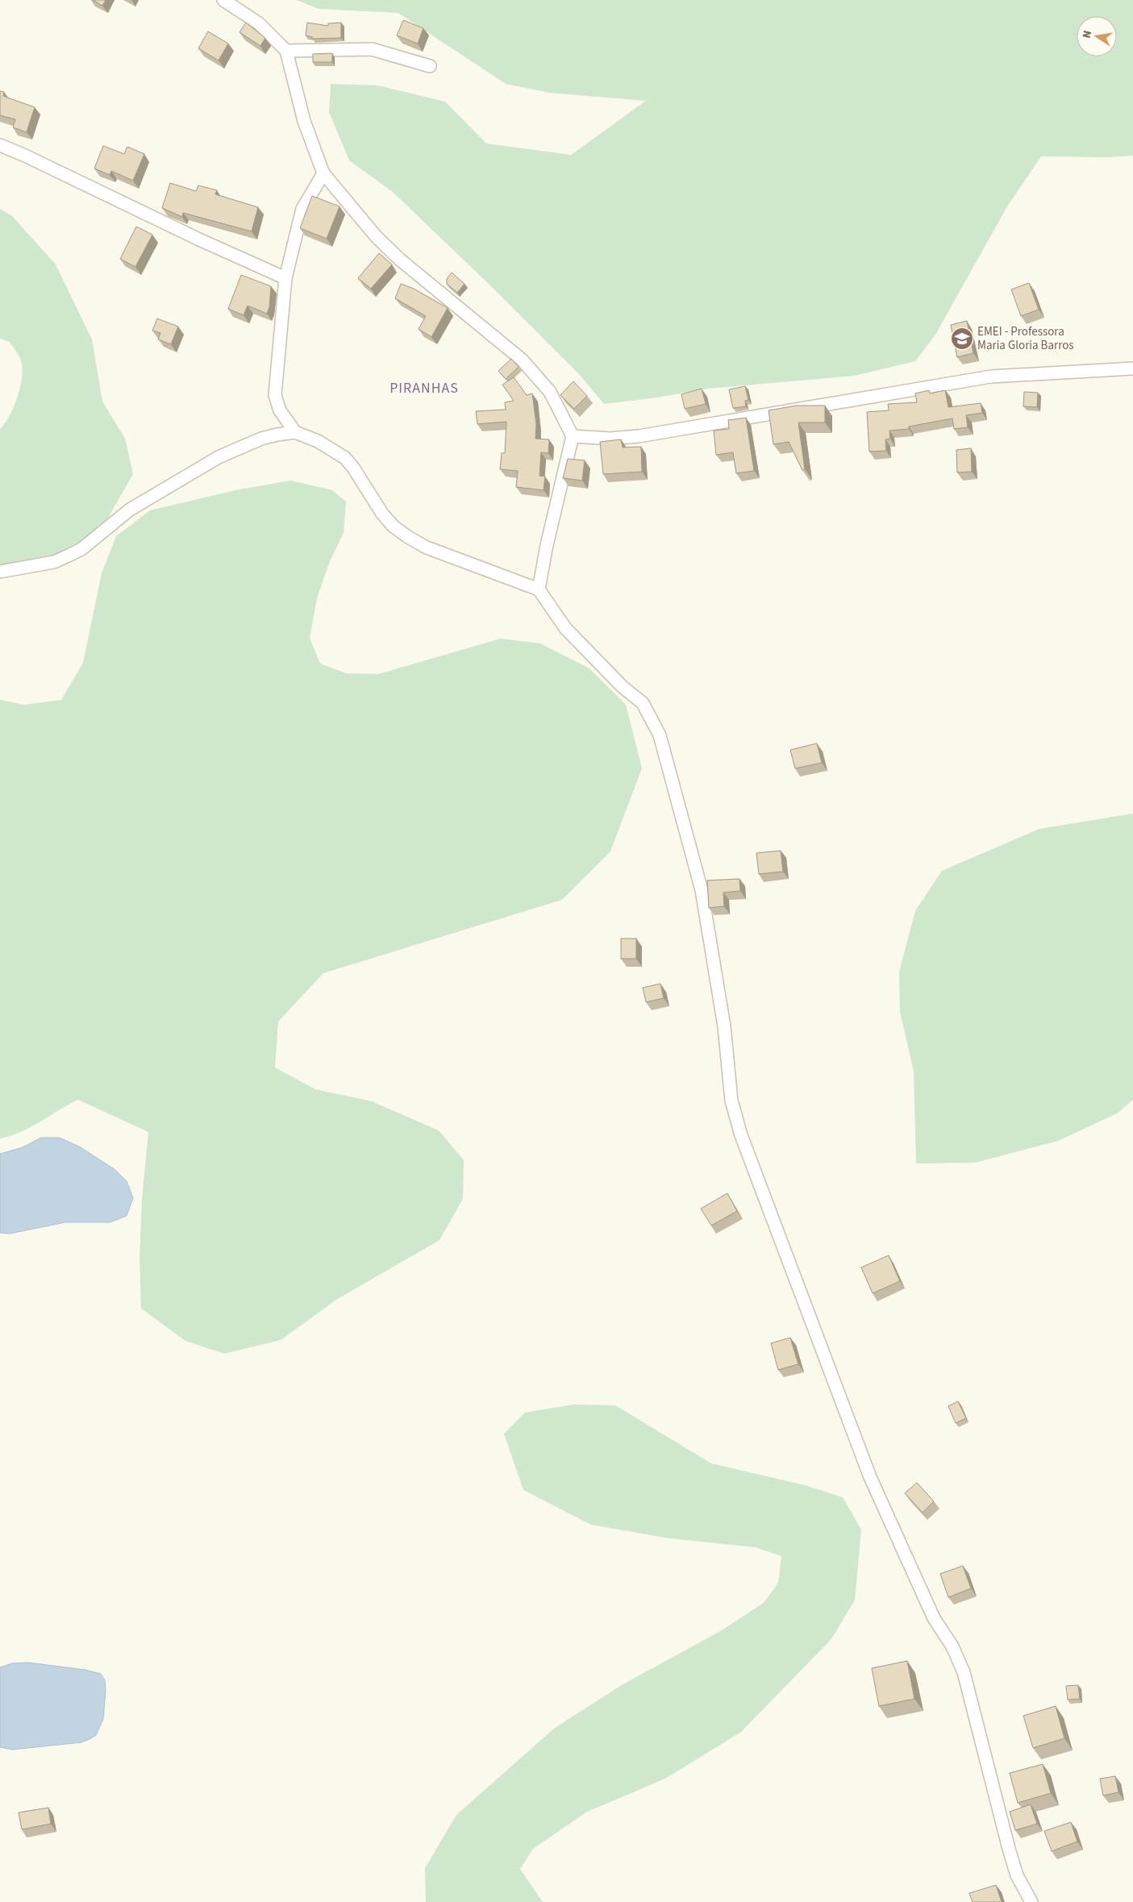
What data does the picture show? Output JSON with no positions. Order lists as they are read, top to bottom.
{
  "districts": ["PIRANHAS"],
  "places": {
    "school or university": ["EMEI - Professora Maria Gloria Barros"]
  },
  "north": "left"
}
